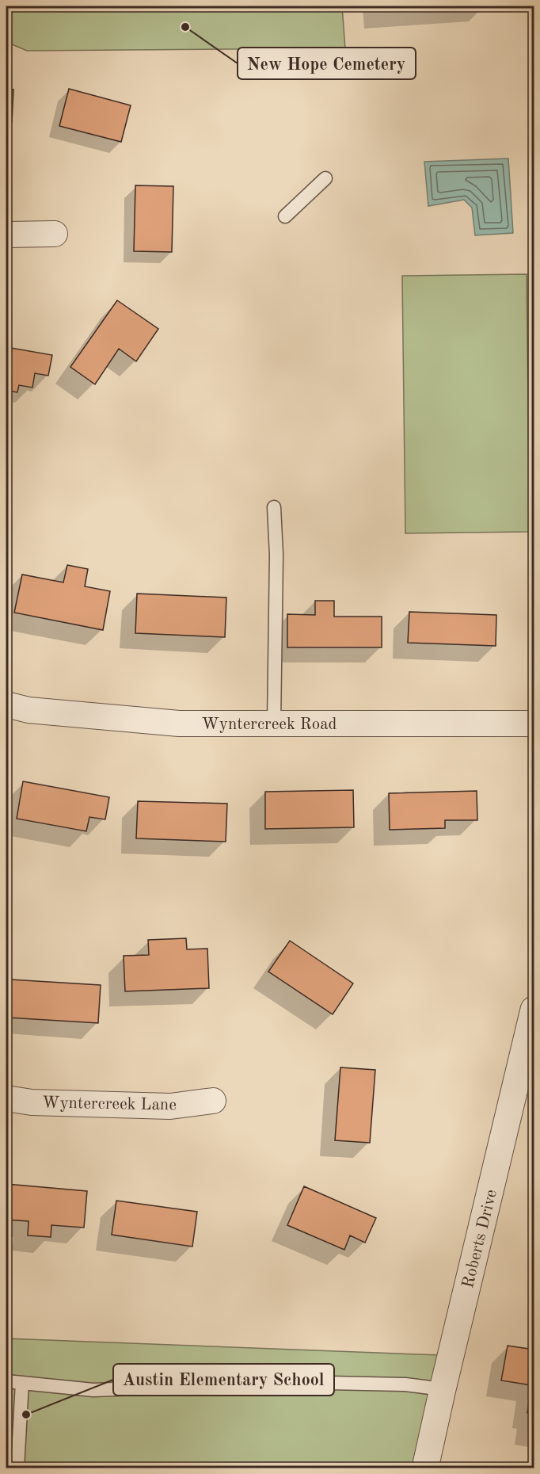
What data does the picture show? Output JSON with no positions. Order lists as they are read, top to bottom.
{
  "streets": {
    "street": ["Wyntercreek Road", "Wyntercreek Lane", "Roberts Drive"]
  },
  "places": ["New Hope Cemetery", "Austin Elementary School"]
}
